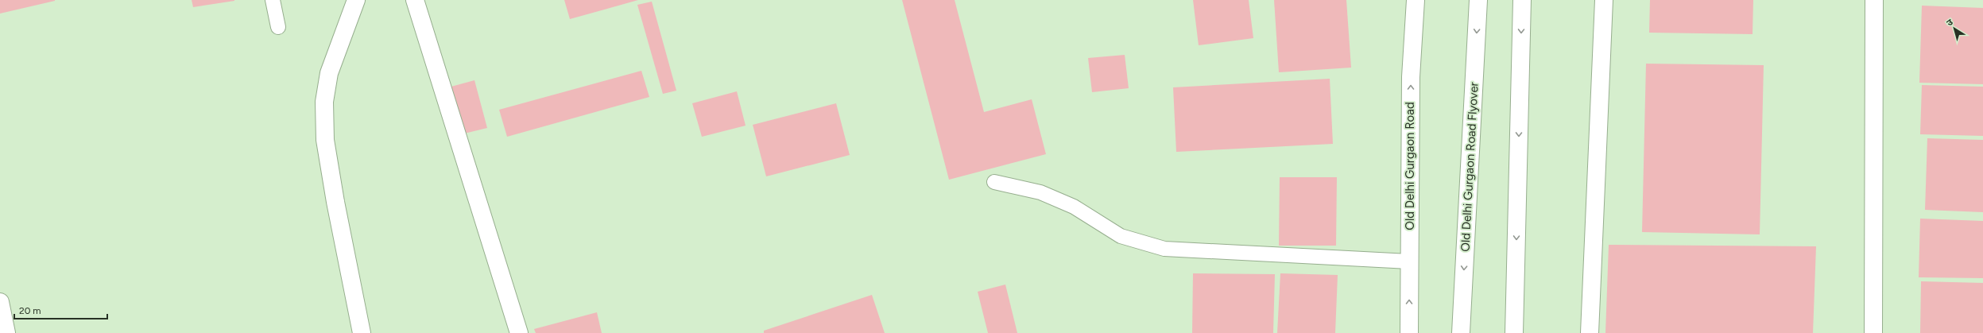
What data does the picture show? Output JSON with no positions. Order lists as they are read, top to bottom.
{
  "streets": {
    "street": ["Old Delhi Gurgaon Road", "Old Delhi Gurgaon Road Flyover"]
  },
  "scale_bar": "20 m",
  "north": "top left"
}
